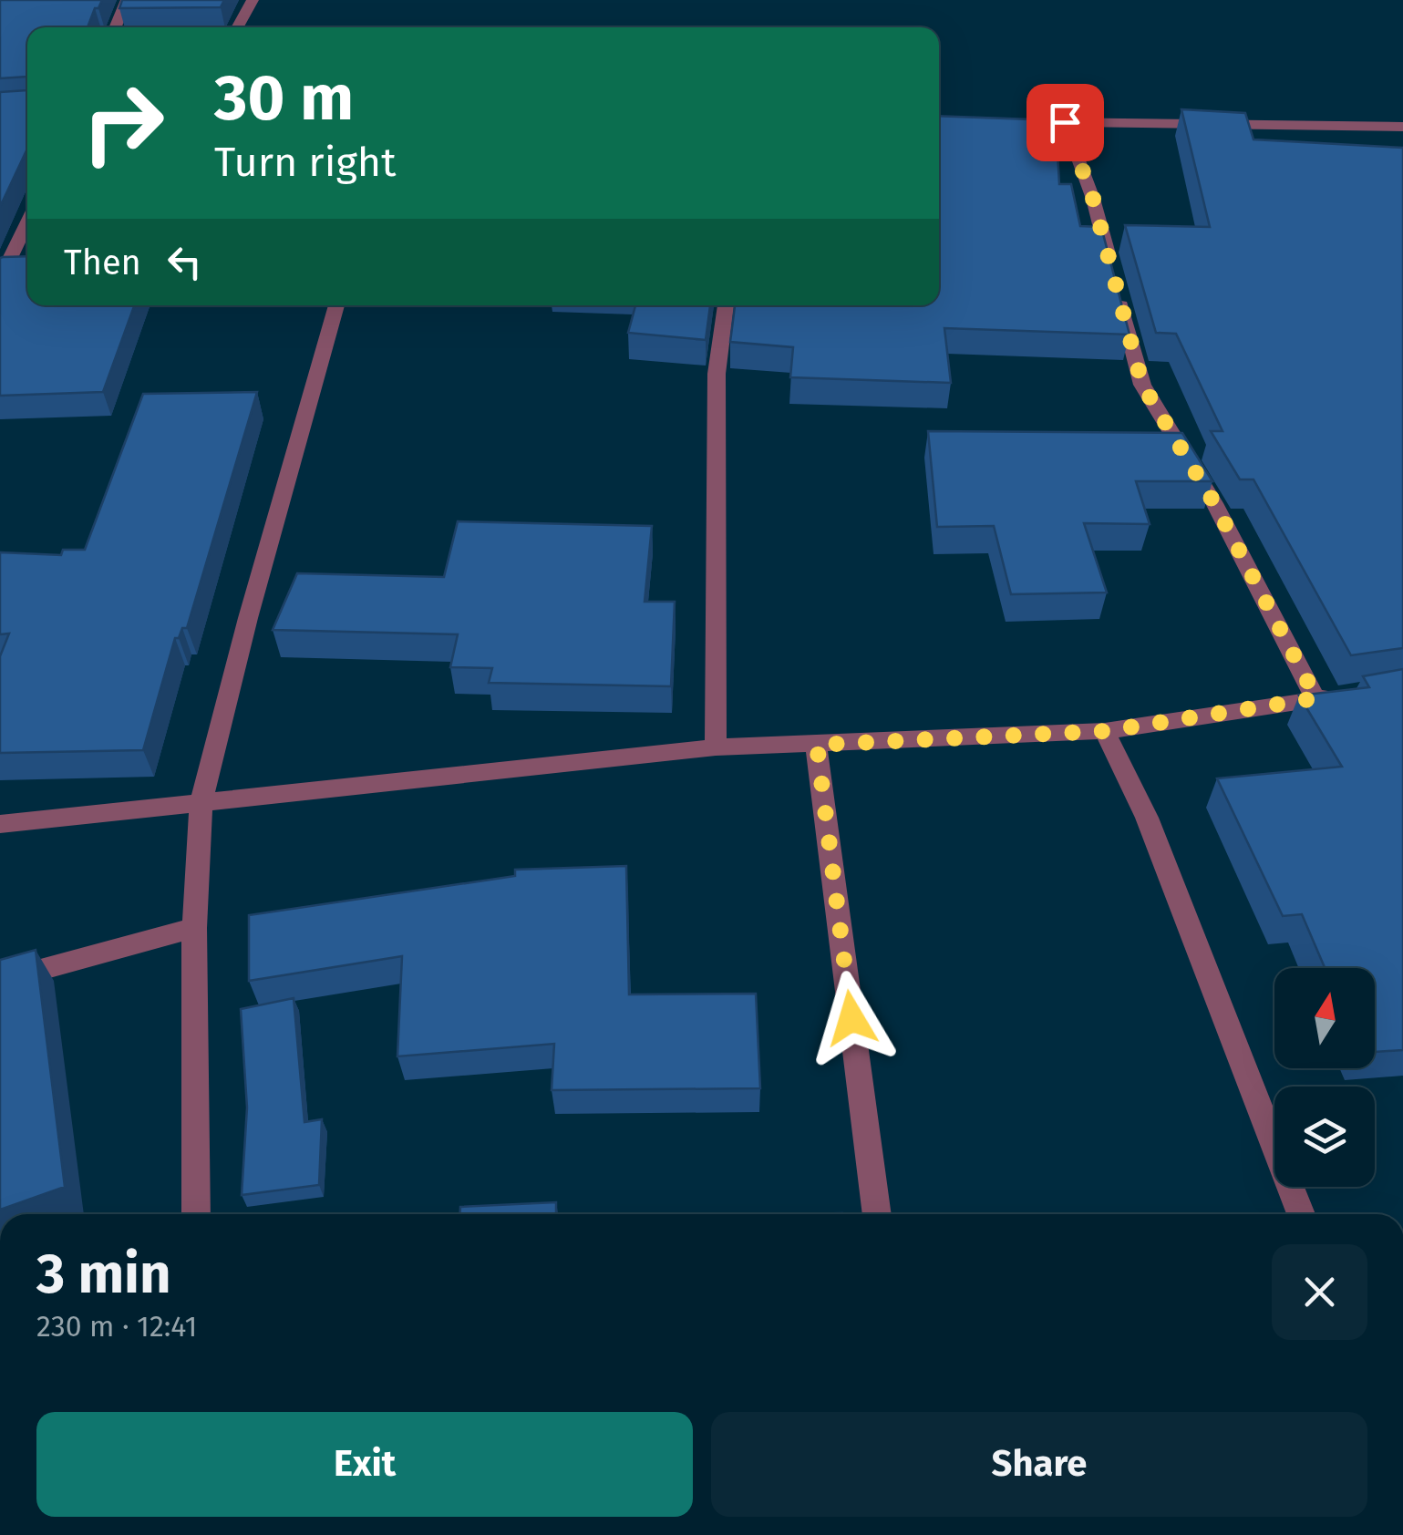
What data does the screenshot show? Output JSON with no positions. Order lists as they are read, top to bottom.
{
  "north": "top",
  "page": {
    "turn": ["30 m", "Turn right"],
    "then": "Then",
    "heading": ["3 min", "230 m · 12:41"],
    "buttons": ["Exit", "Share"]
  }
}
